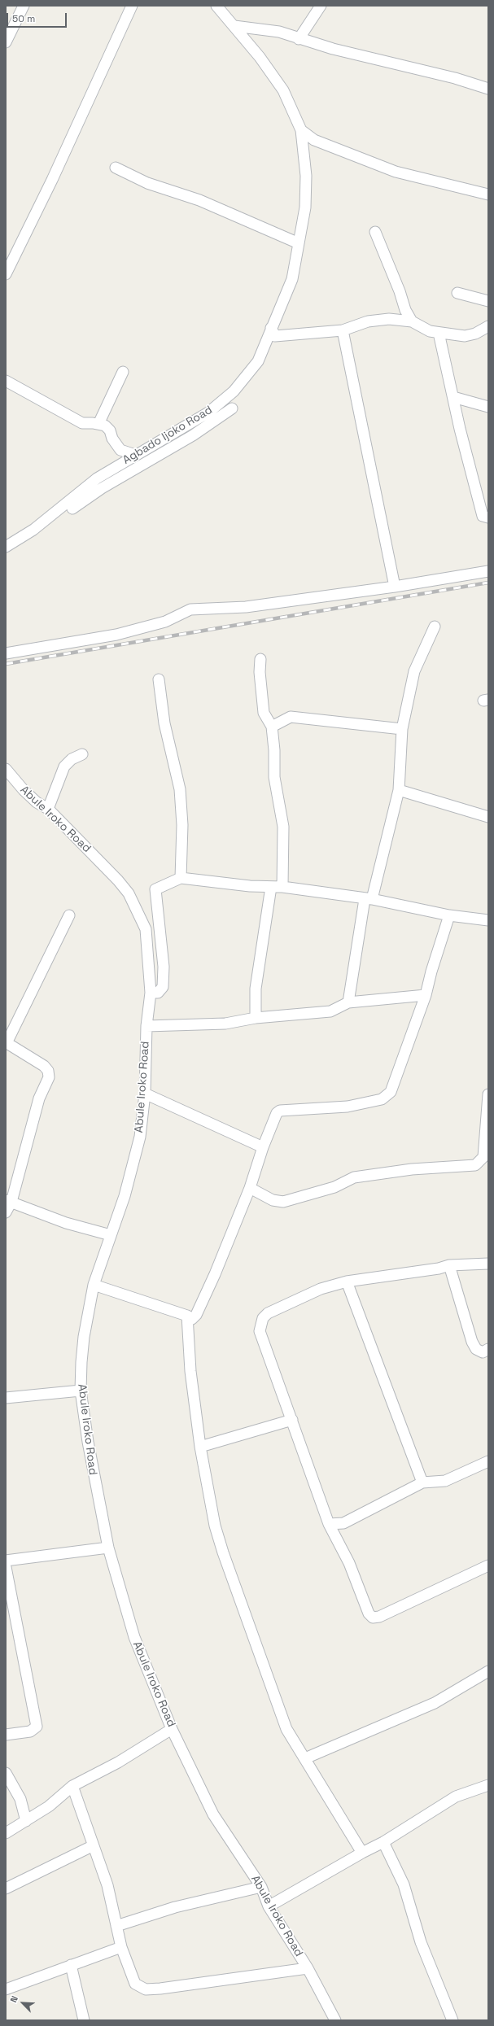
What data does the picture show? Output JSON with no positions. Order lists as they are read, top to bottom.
{
  "streets": {
    "street": ["Agbado Ijoko Road", "Abule Iroko Road"]
  },
  "scale_bar": "50 m",
  "north": "top left"
}
